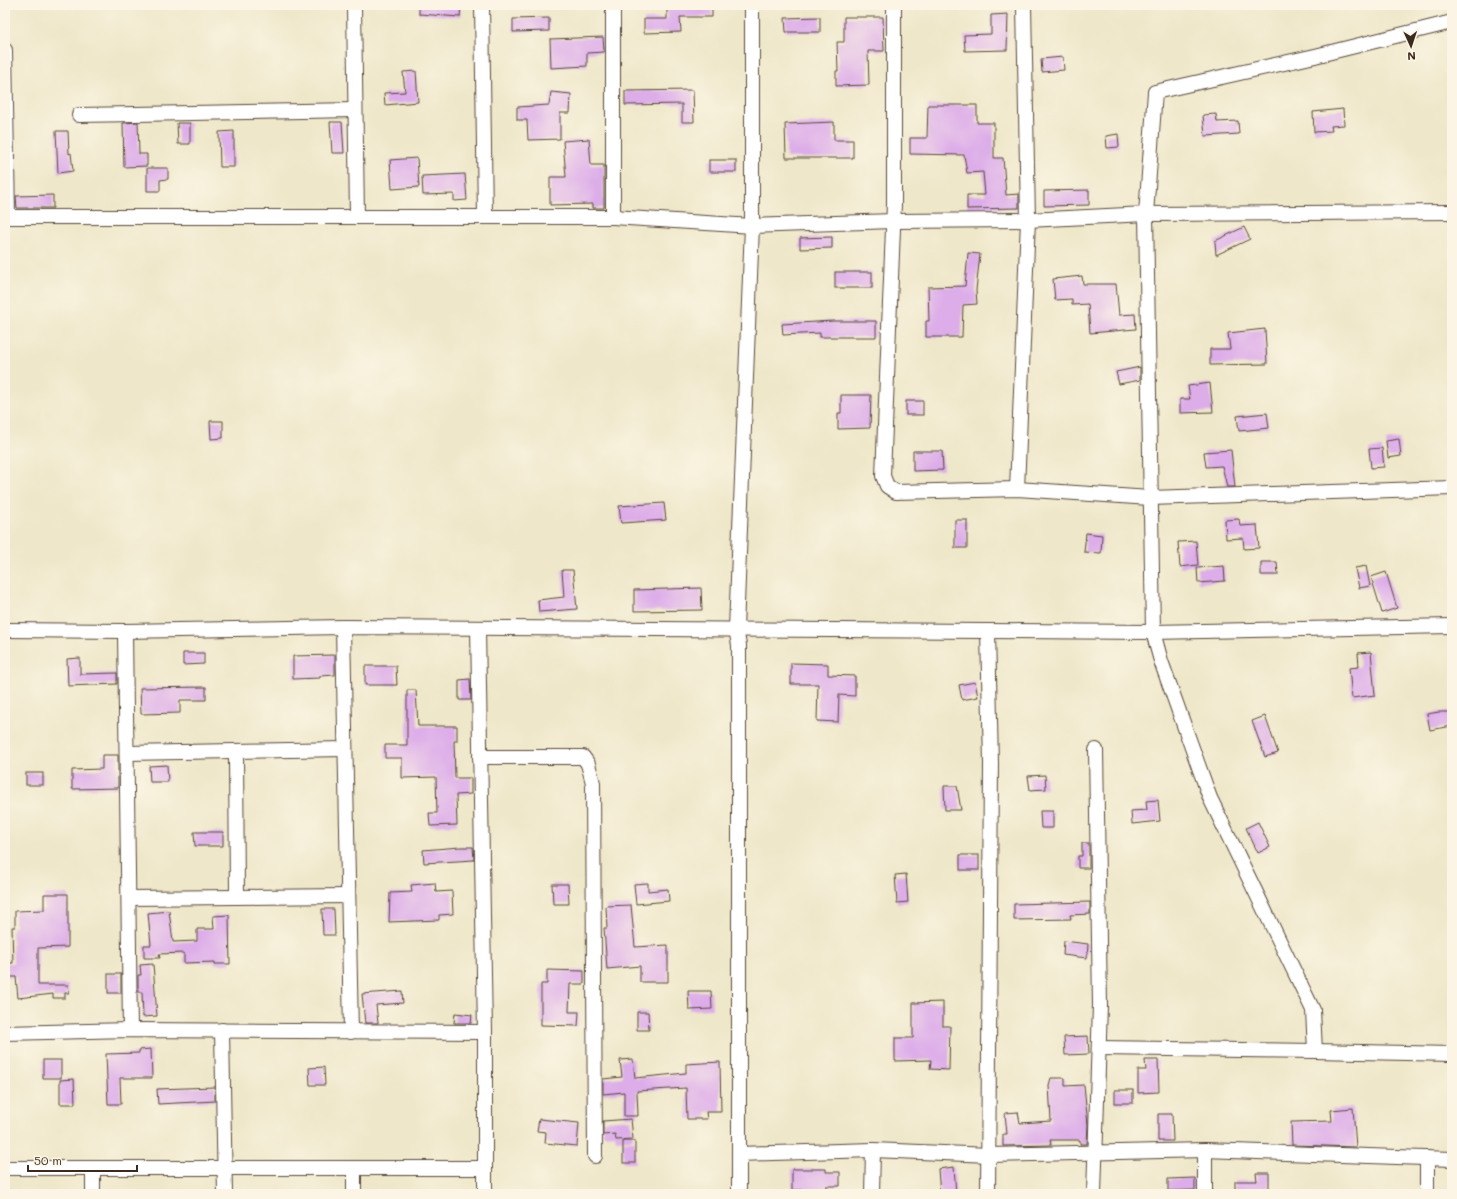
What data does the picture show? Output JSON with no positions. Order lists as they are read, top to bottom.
{
  "scale_bar": "50 m",
  "north": "bottom"
}
